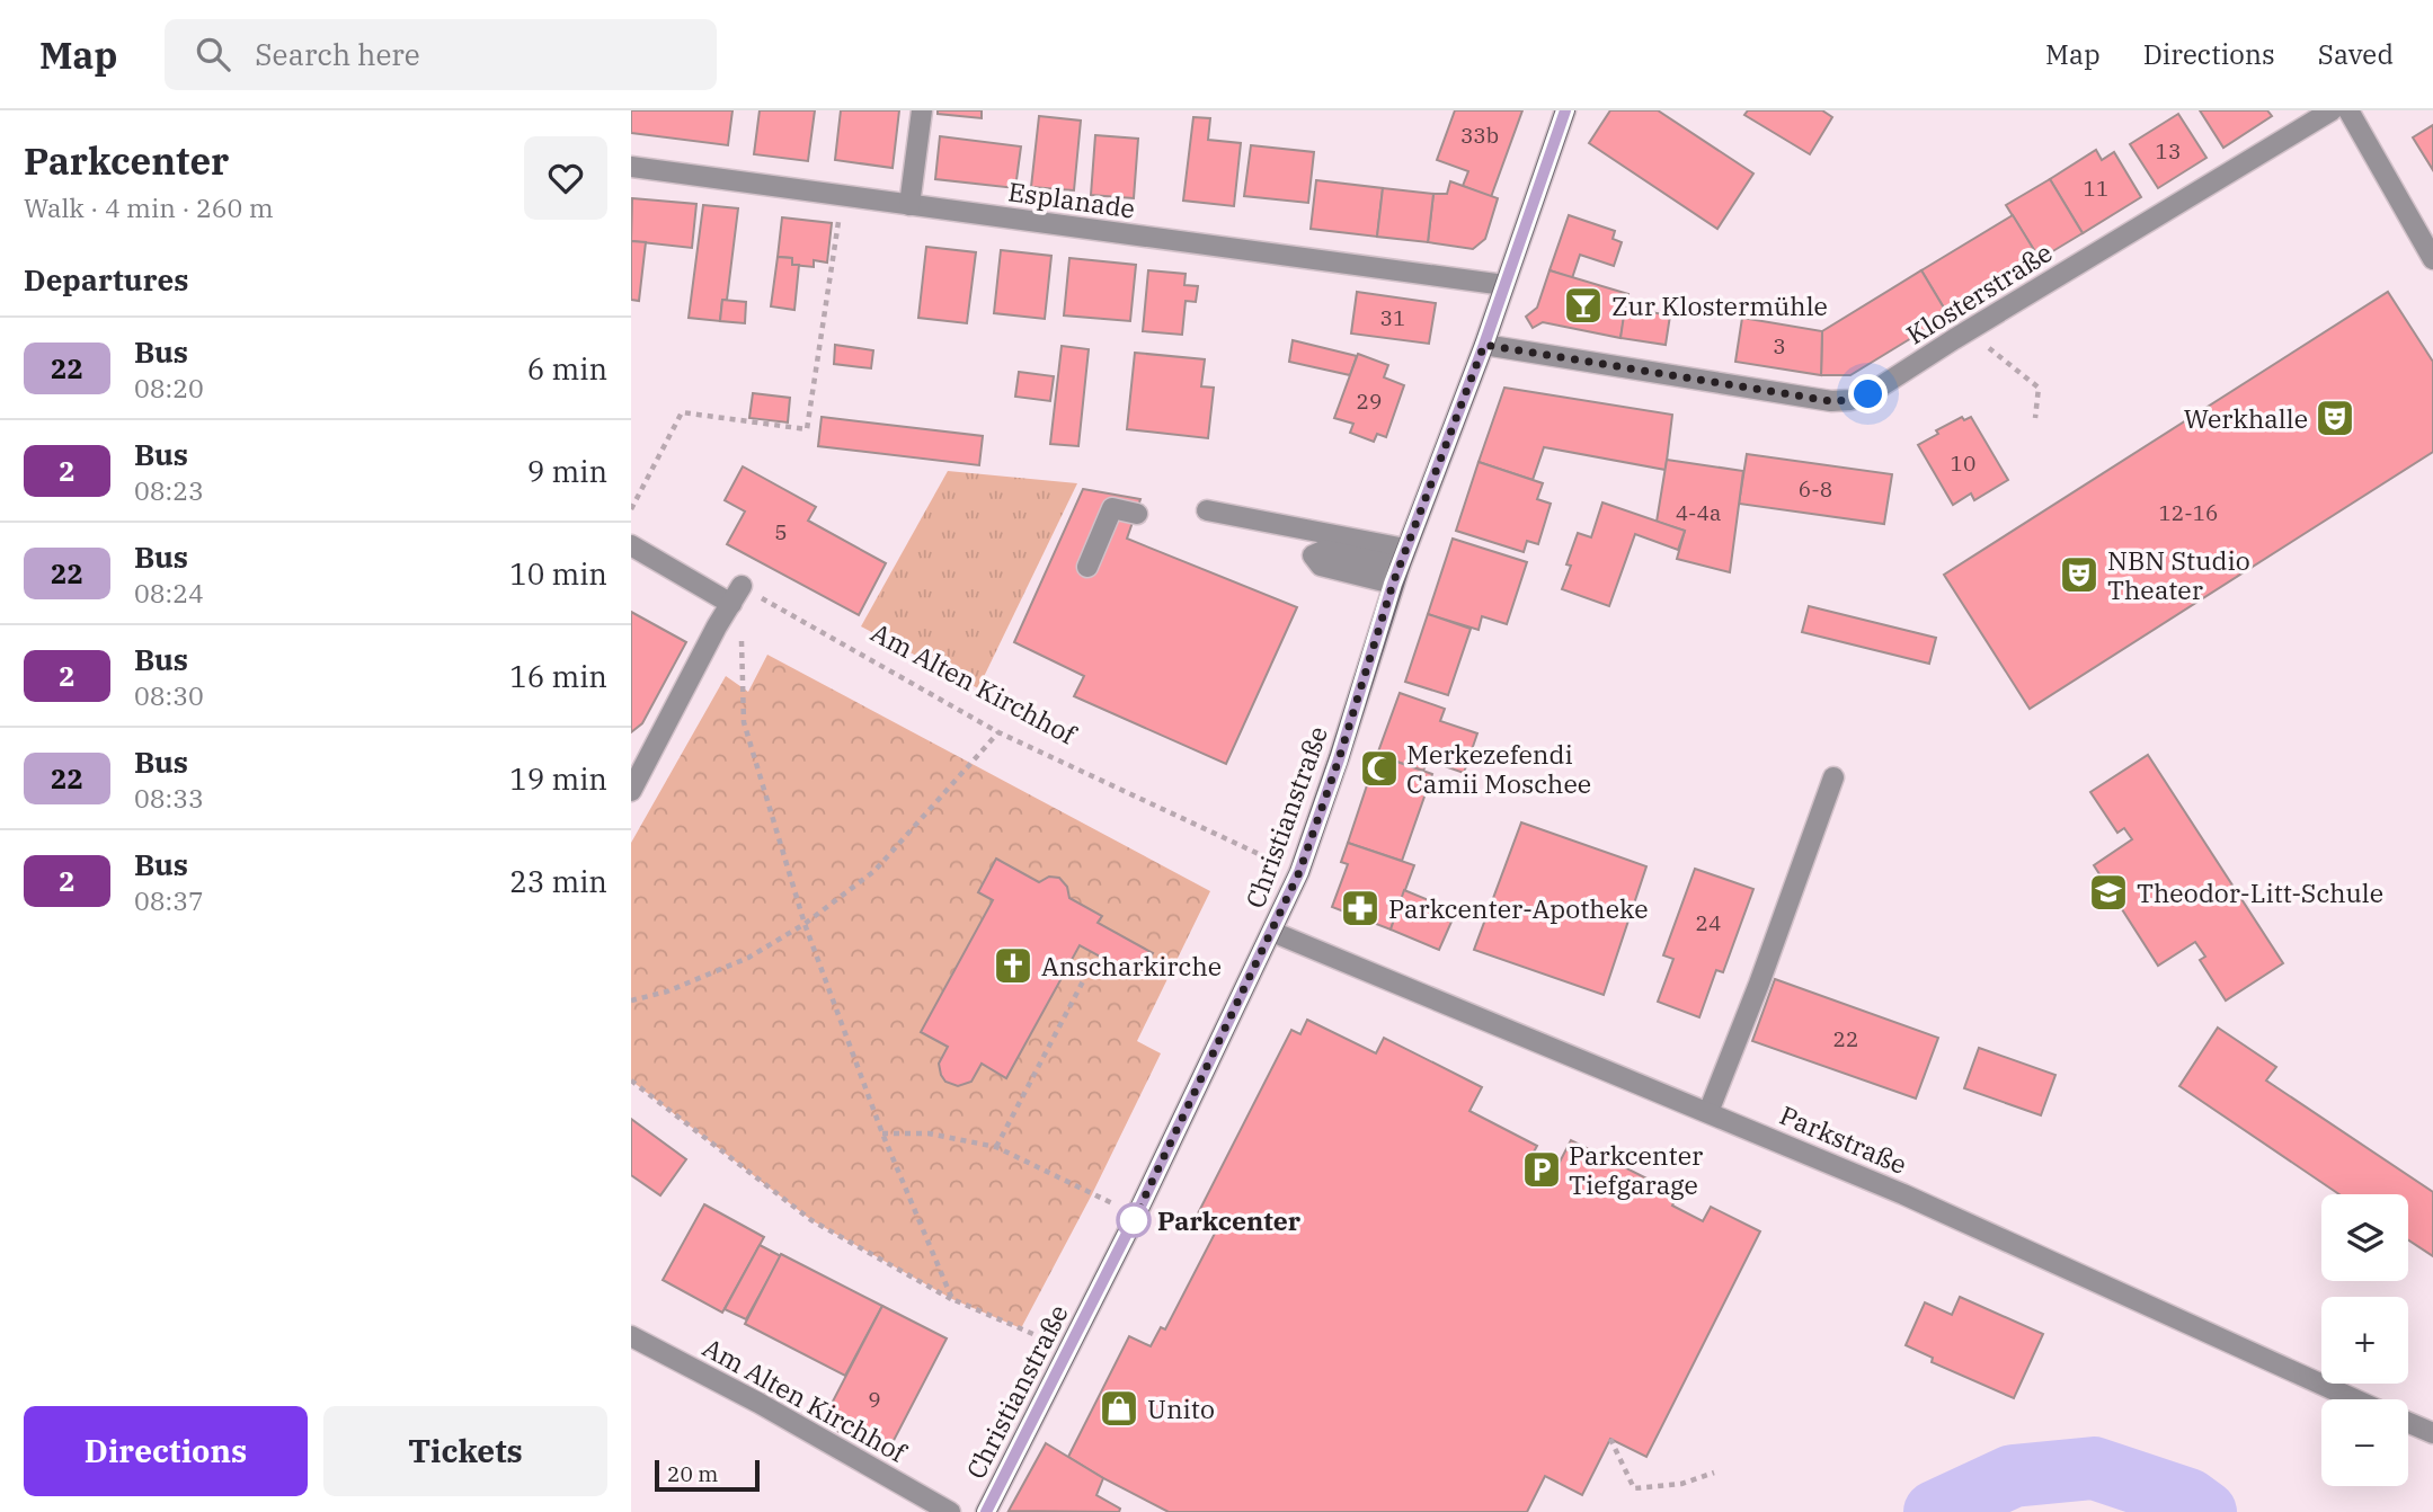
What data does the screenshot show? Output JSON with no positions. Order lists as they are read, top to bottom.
{
  "streets": {
    "street": [
      "Esplanade",
      "Klosterstraße",
      "Am Alten Kirchhof",
      "Christianstraße",
      "Parkstraße"
    ]
  },
  "crossings": [
    ["Esplanade", "Christianstraße"],
    ["Klosterstraße", "Christianstraße"],
    ["Am Alten Kirchhof", "Christianstraße"],
    ["Christianstraße", "Parkstraße"]
  ],
  "places": {
    "bar": ["Zur Klostermühle"],
    "theatre": ["Werkhalle", "NBN Studio Theater"],
    "mosque": ["Merkezefendi Camii Moschee"],
    "school or university": ["Theodor-Litt-Schule"],
    "pharmacy": ["Parkcenter-Apotheke"],
    "church": ["Anscharkirche"],
    "parking": ["Parkcenter Tiefgarage"],
    "other": ["Parkcenter"],
    "shop": ["Unito"]
  },
  "lines": ["bus line 22"],
  "house_numbers": [
    "33b",
    "13",
    "11",
    "31",
    "3",
    "29",
    "10",
    "6-8",
    "4-4a",
    "12-16",
    "5",
    "24",
    "22",
    "9"
  ],
  "scale_bar": "20 m",
  "page": {
    "header": "Map",
    "search": "Search here",
    "nav": ["Map", "Directions", "Saved"],
    "heading": [
      ["Parkcenter", "Walk · 4 min · 260 m"],
      "Departures"
    ],
    "list": [
      {
        "mark": "22",
        "name": "Bus",
        "note": "08:20",
        "value": "6 min"
      },
      {
        "mark": "2",
        "name": "Bus",
        "note": "08:23",
        "value": "9 min"
      },
      {
        "mark": "22",
        "name": "Bus",
        "note": "08:24",
        "value": "10 min"
      },
      {
        "mark": "2",
        "name": "Bus",
        "note": "08:30",
        "value": "16 min"
      },
      {
        "mark": "22",
        "name": "Bus",
        "note": "08:33",
        "value": "19 min"
      },
      {
        "mark": "2",
        "name": "Bus",
        "note": "08:37",
        "value": "23 min"
      }
    ],
    "map_buttons": ["+", "−"],
    "buttons": ["Directions", "Tickets"],
    "scale": "20 m"
  }
}
